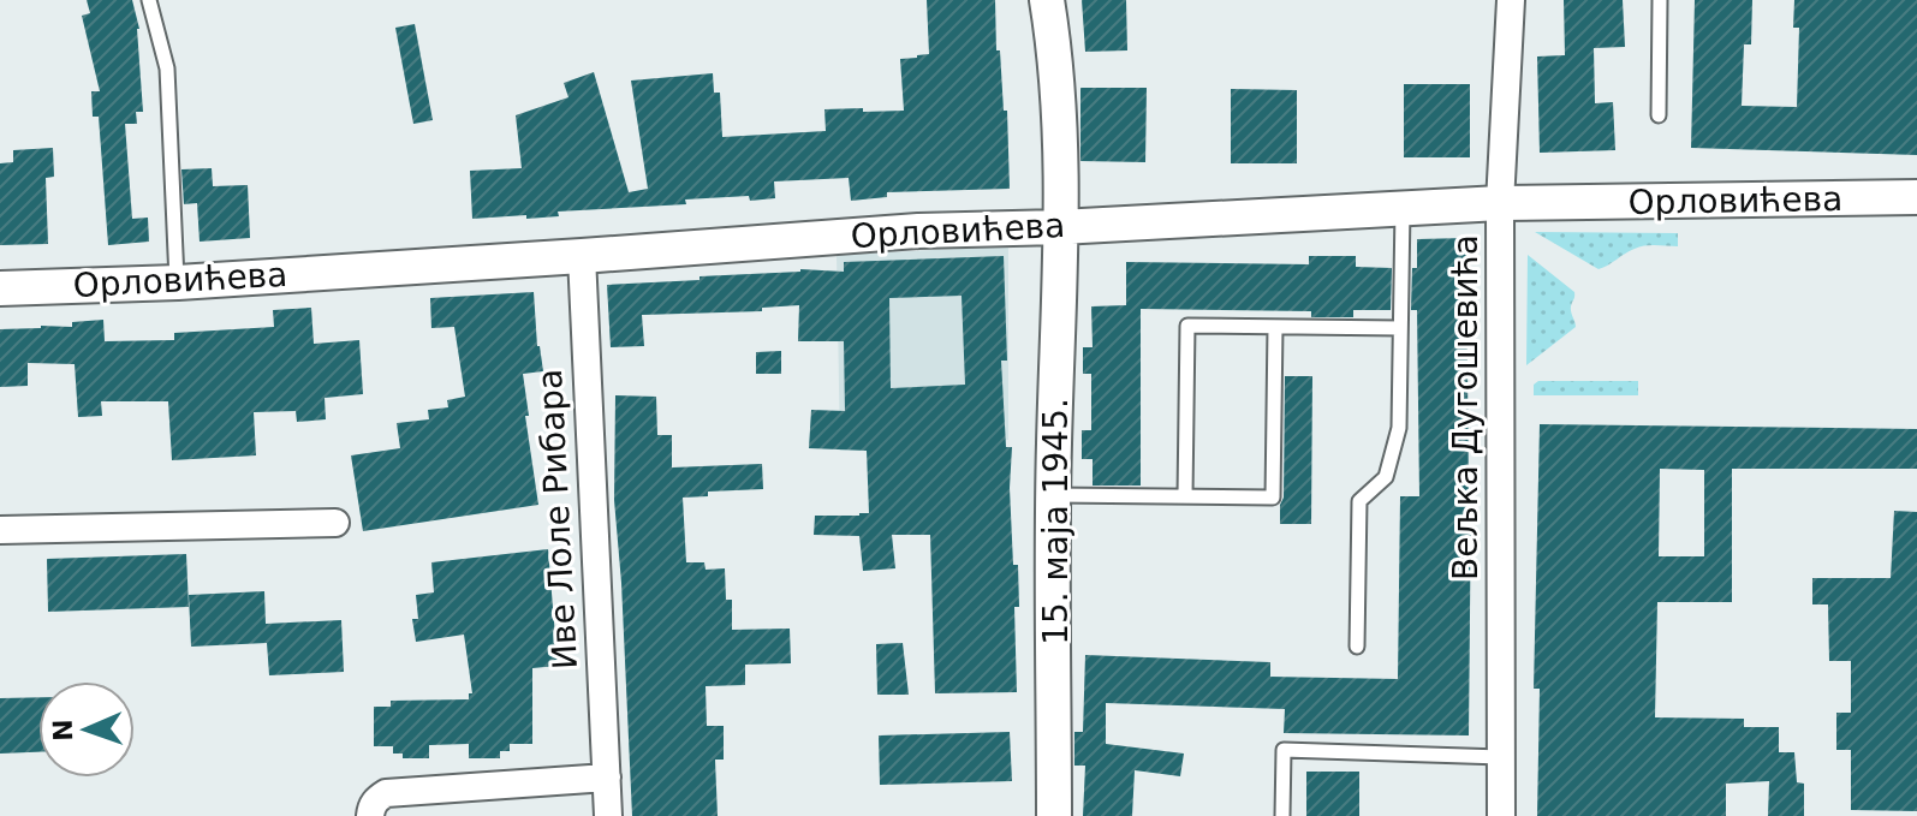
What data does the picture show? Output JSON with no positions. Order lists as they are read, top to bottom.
{
  "streets": {
    "street": [
      "Орловићева",
      "Вељка Дугошевића",
      "Иве Лоле Рибара",
      "15. маја 1945."
    ]
  },
  "crossings": [
    ["Орловићева", "Вељка Дугошевића"],
    ["Орловићева", "Иве Лоле Рибара"],
    ["Орловићева", "15. маја 1945."]
  ],
  "north": "left"
}
